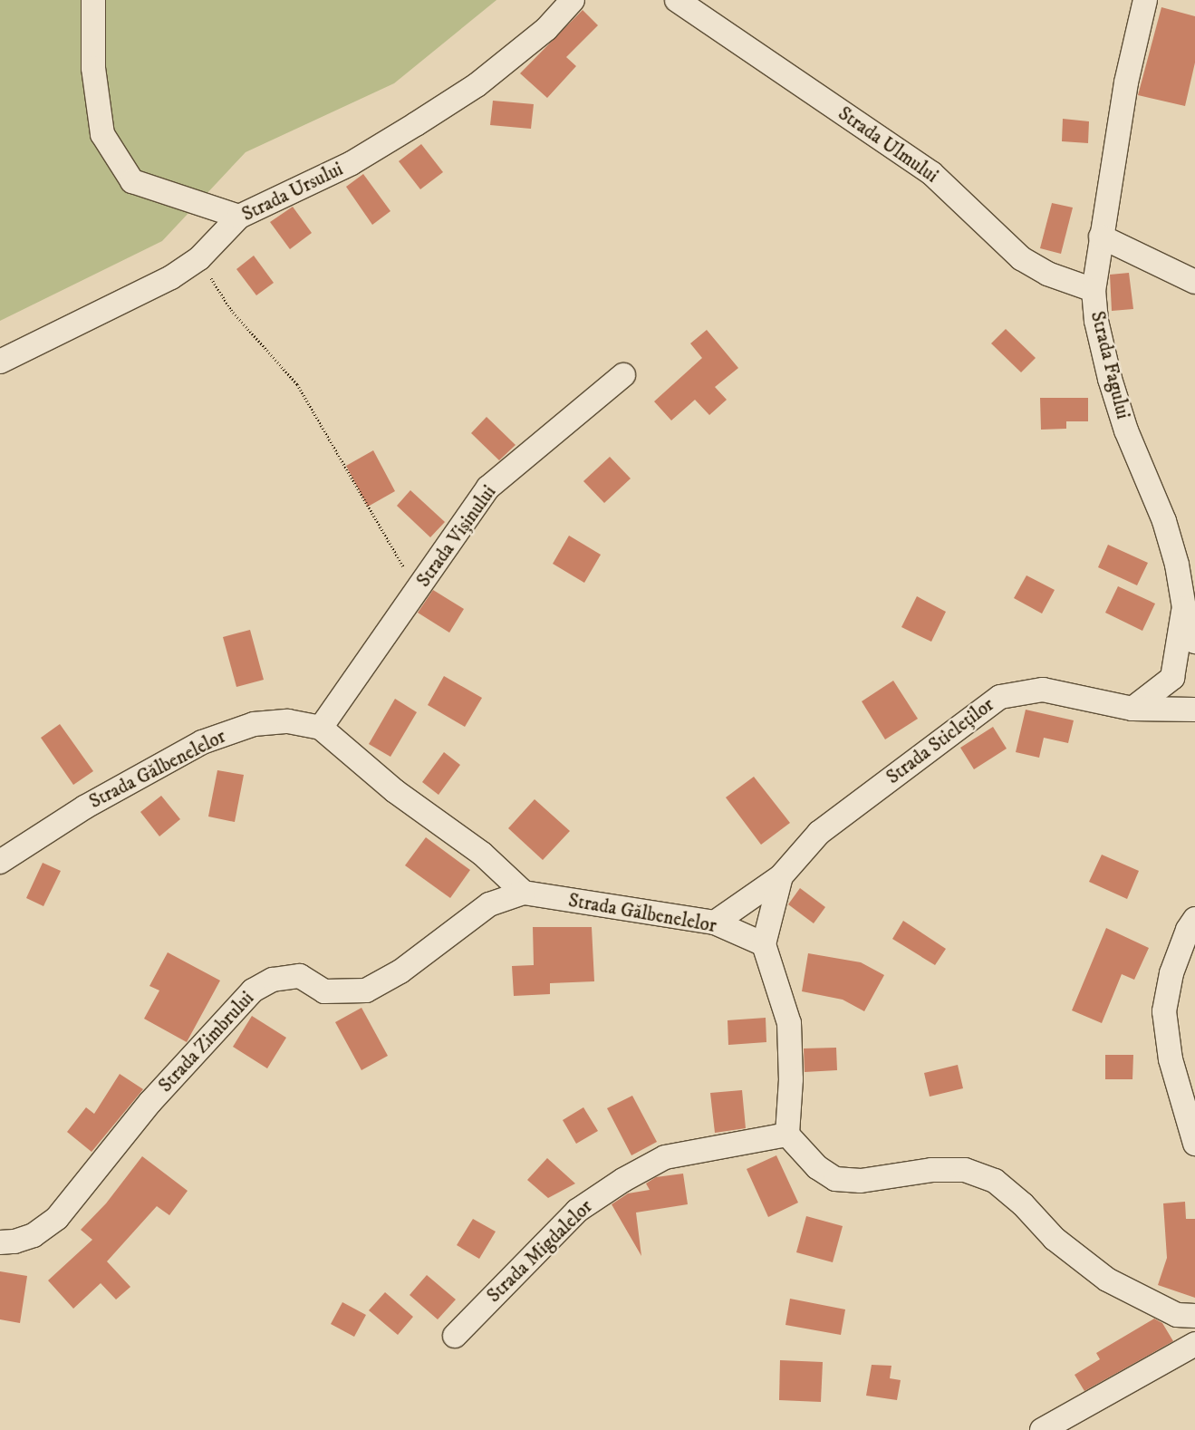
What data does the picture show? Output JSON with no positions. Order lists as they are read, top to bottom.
{
  "streets": {
    "street": [
      "Strada Ulmului",
      "Strada Ursului",
      "Strada Fagului",
      "Strada Vișinului",
      "Strada Sticleților",
      "Strada Gălbenelelor",
      "Strada Zimbrului",
      "Strada Migdalelor"
    ]
  },
  "crossings": [
    ["Strada Ulmului", "Strada Fagului"],
    ["Strada Vișinului", "Strada Gălbenelelor"],
    ["Strada Sticleților", "Strada Gălbenelelor"],
    ["Strada Gălbenelelor", "Strada Zimbrului"]
  ]
}
